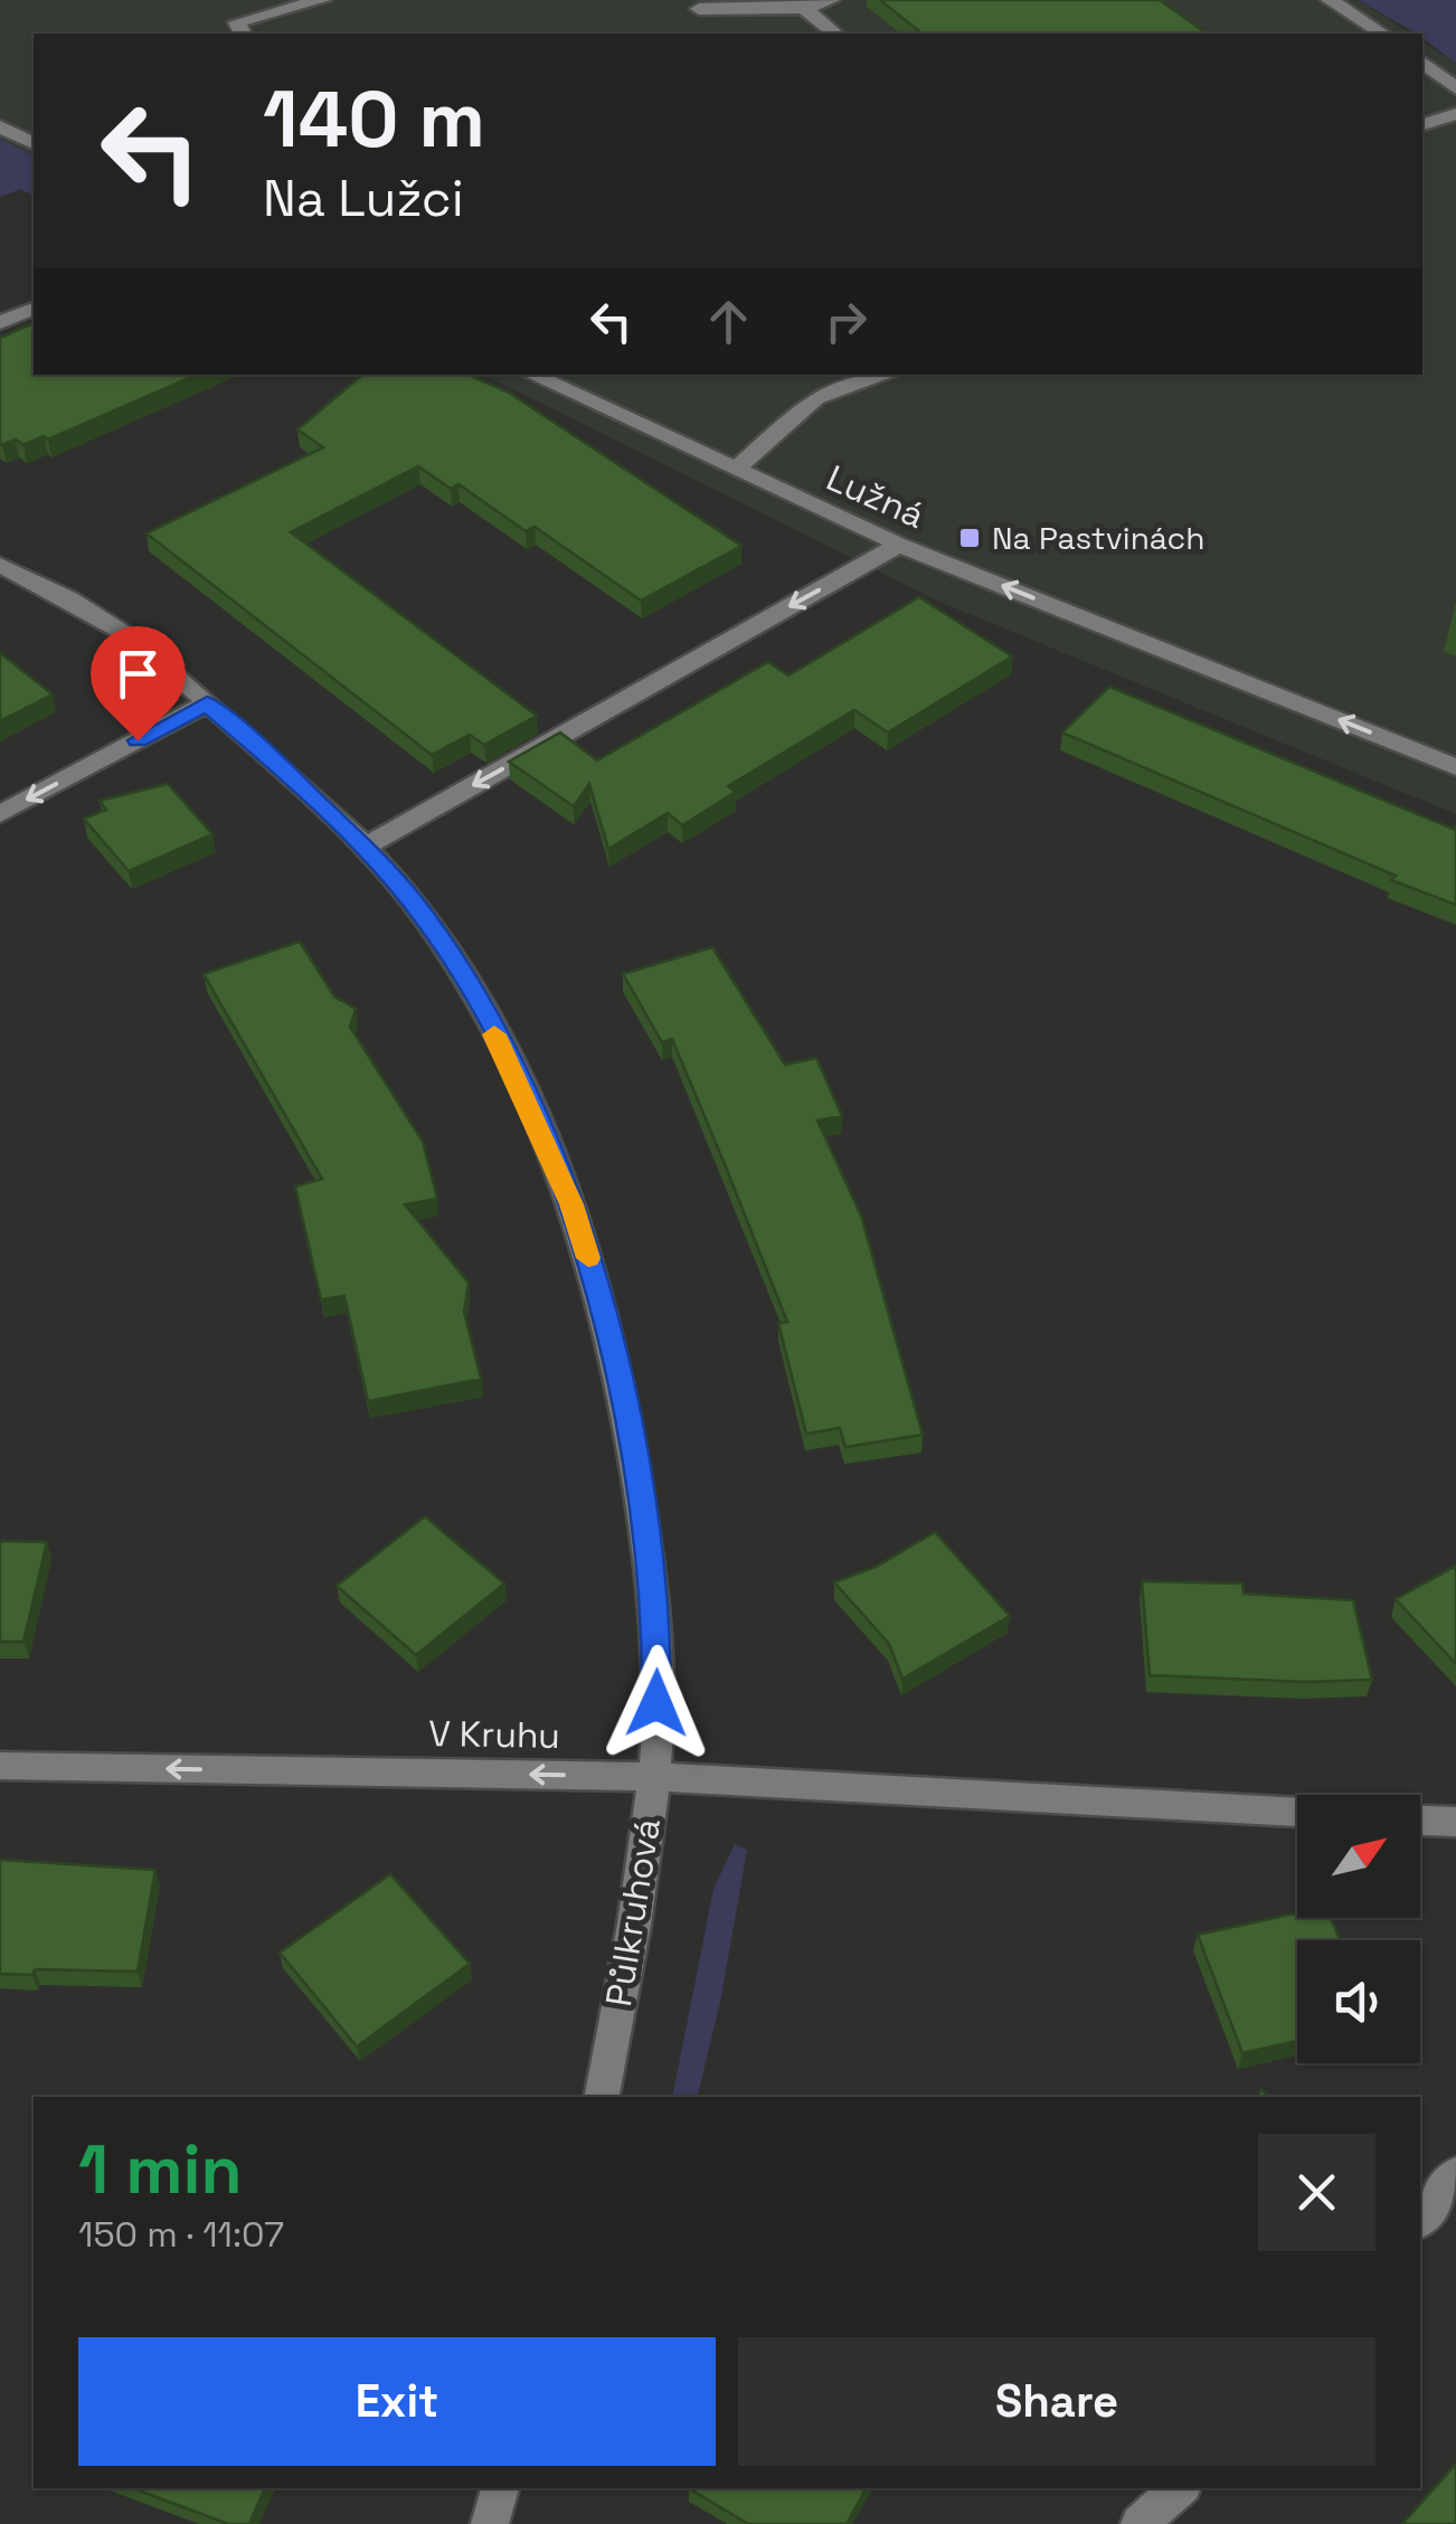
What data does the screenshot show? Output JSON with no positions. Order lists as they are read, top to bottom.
{
  "streets": {
    "street": ["Lužná", "V Kruhu", "Půlkruhová"]
  },
  "crossings": [
    ["V Kruhu", "Půlkruhová"]
  ],
  "one_way": ["Lužná", "V Kruhu"],
  "places": {
    "transit": ["Na Pastvinách"]
  },
  "north": "top right",
  "page": {
    "turn": ["140 m", "Na Lužci"],
    "heading": ["1 min", "150 m · 11:07"],
    "buttons": ["Exit", "Share"]
  }
}
